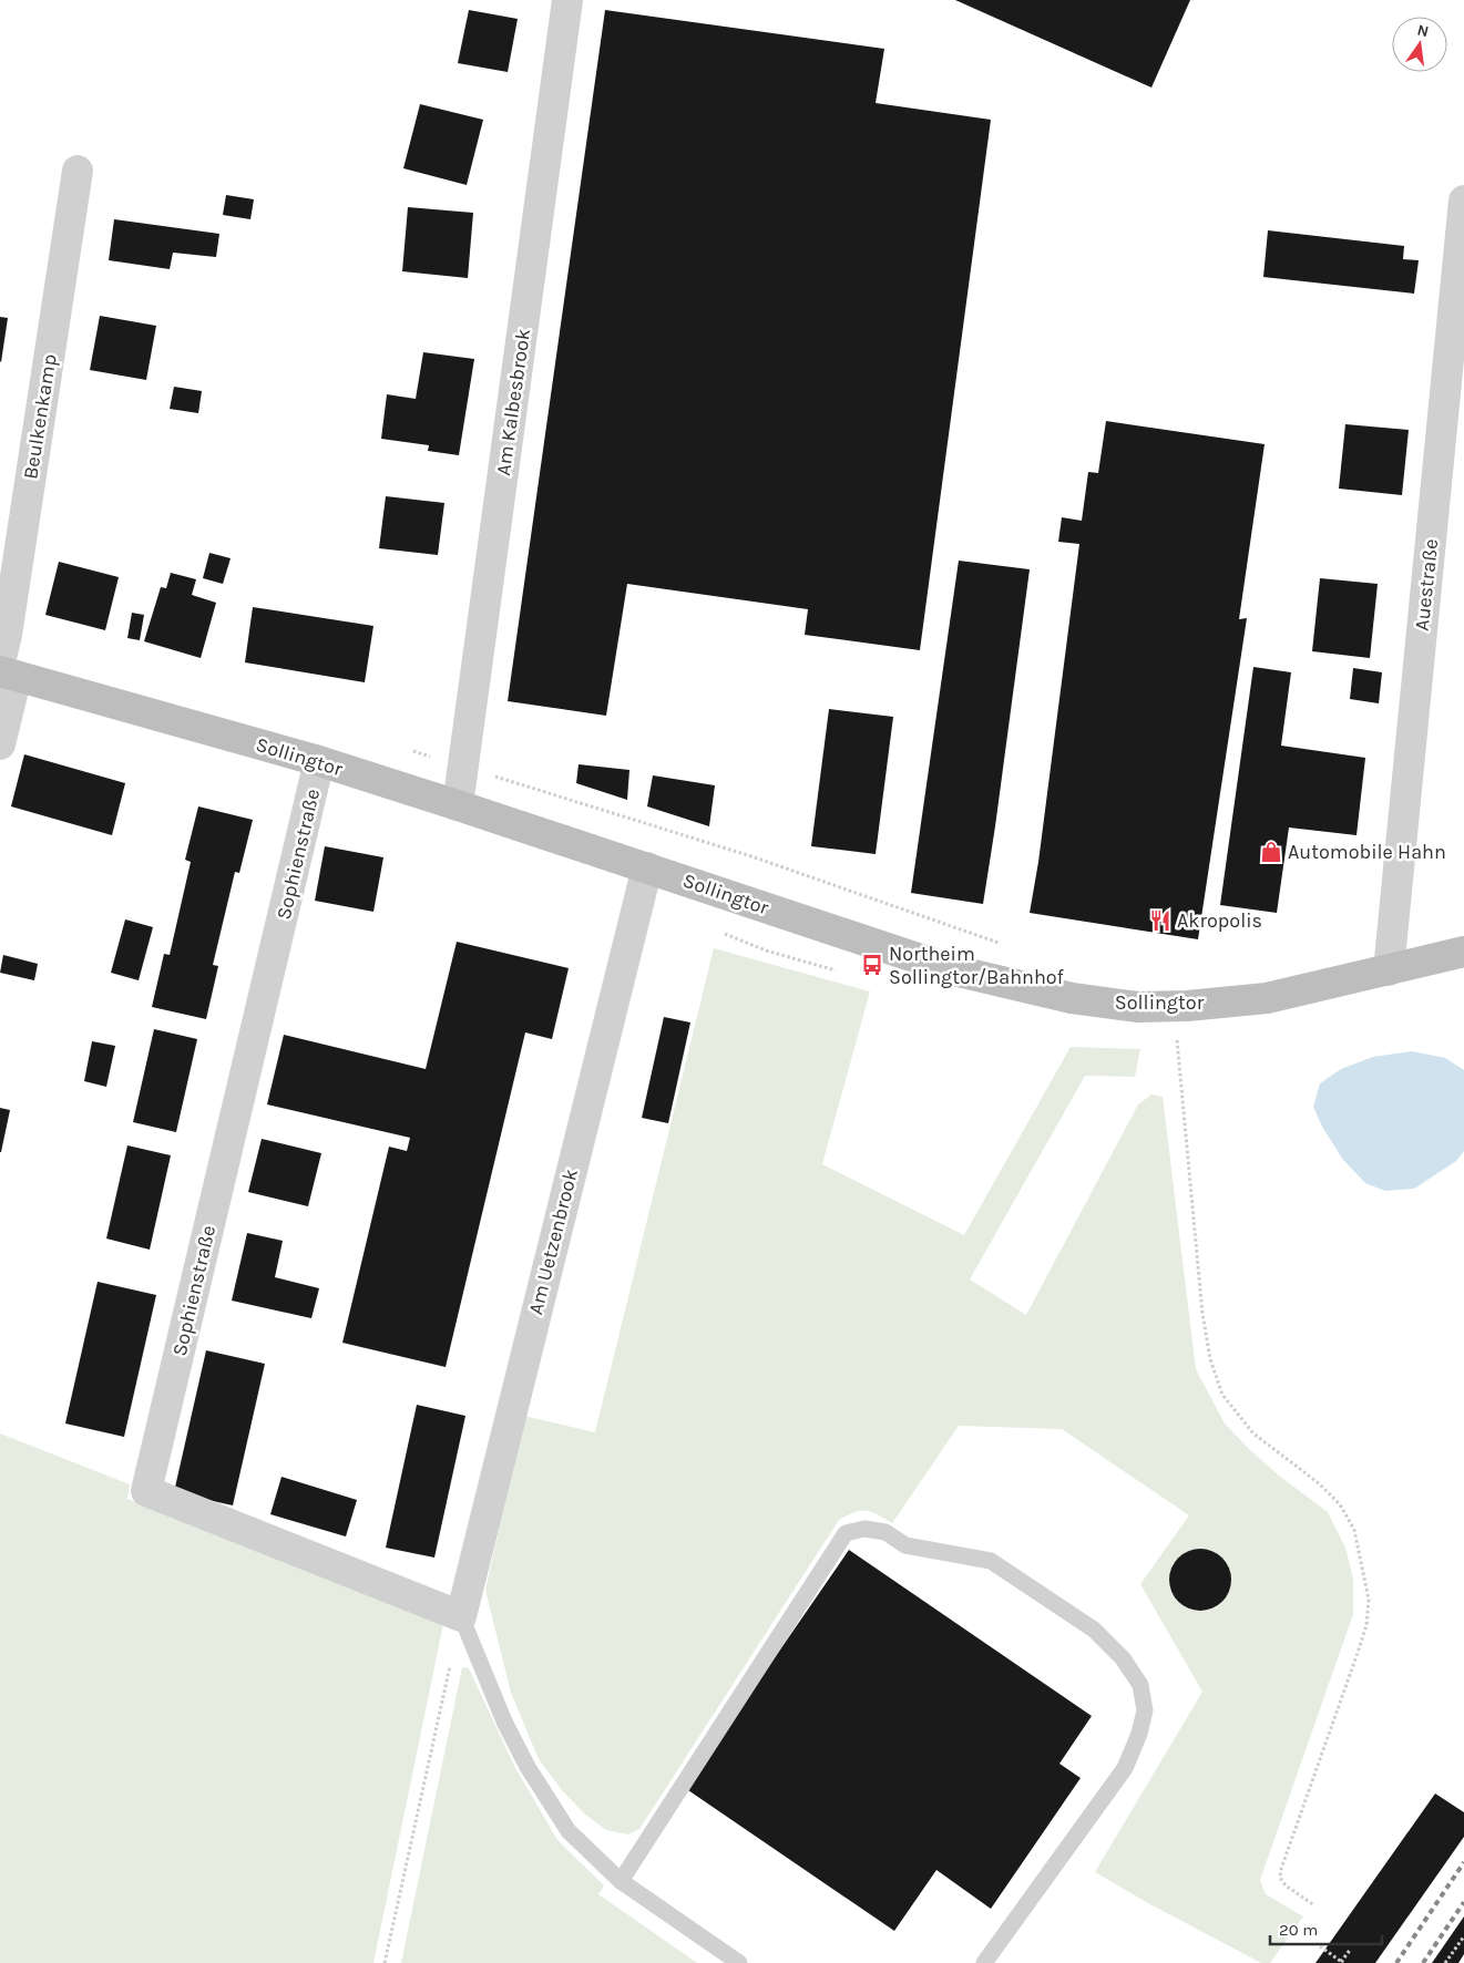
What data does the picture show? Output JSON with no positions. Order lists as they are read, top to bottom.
{
  "streets": {
    "main road": ["Sollingtor"],
    "street": [
      "Am Kalbesbrook",
      "Beulkenkamp",
      "Auestraße",
      "Sophienstraße",
      "Am Uetzenbrook"
    ]
  },
  "crossings": [
    ["Am Kalbesbrook", "Sollingtor"],
    ["Beulkenkamp", "Sollingtor"],
    ["Auestraße", "Sollingtor"],
    ["Sollingtor", "Sophienstraße"],
    ["Sollingtor", "Am Uetzenbrook"],
    ["Sophienstraße", "Am Uetzenbrook"]
  ],
  "places": {
    "shop": ["Automobile Hahn"],
    "restaurant": ["Akropolis"],
    "bus stop": ["Northeim Sollingtor/Bahnhof"]
  },
  "scale_bar": "20 m",
  "north": "top"
}
